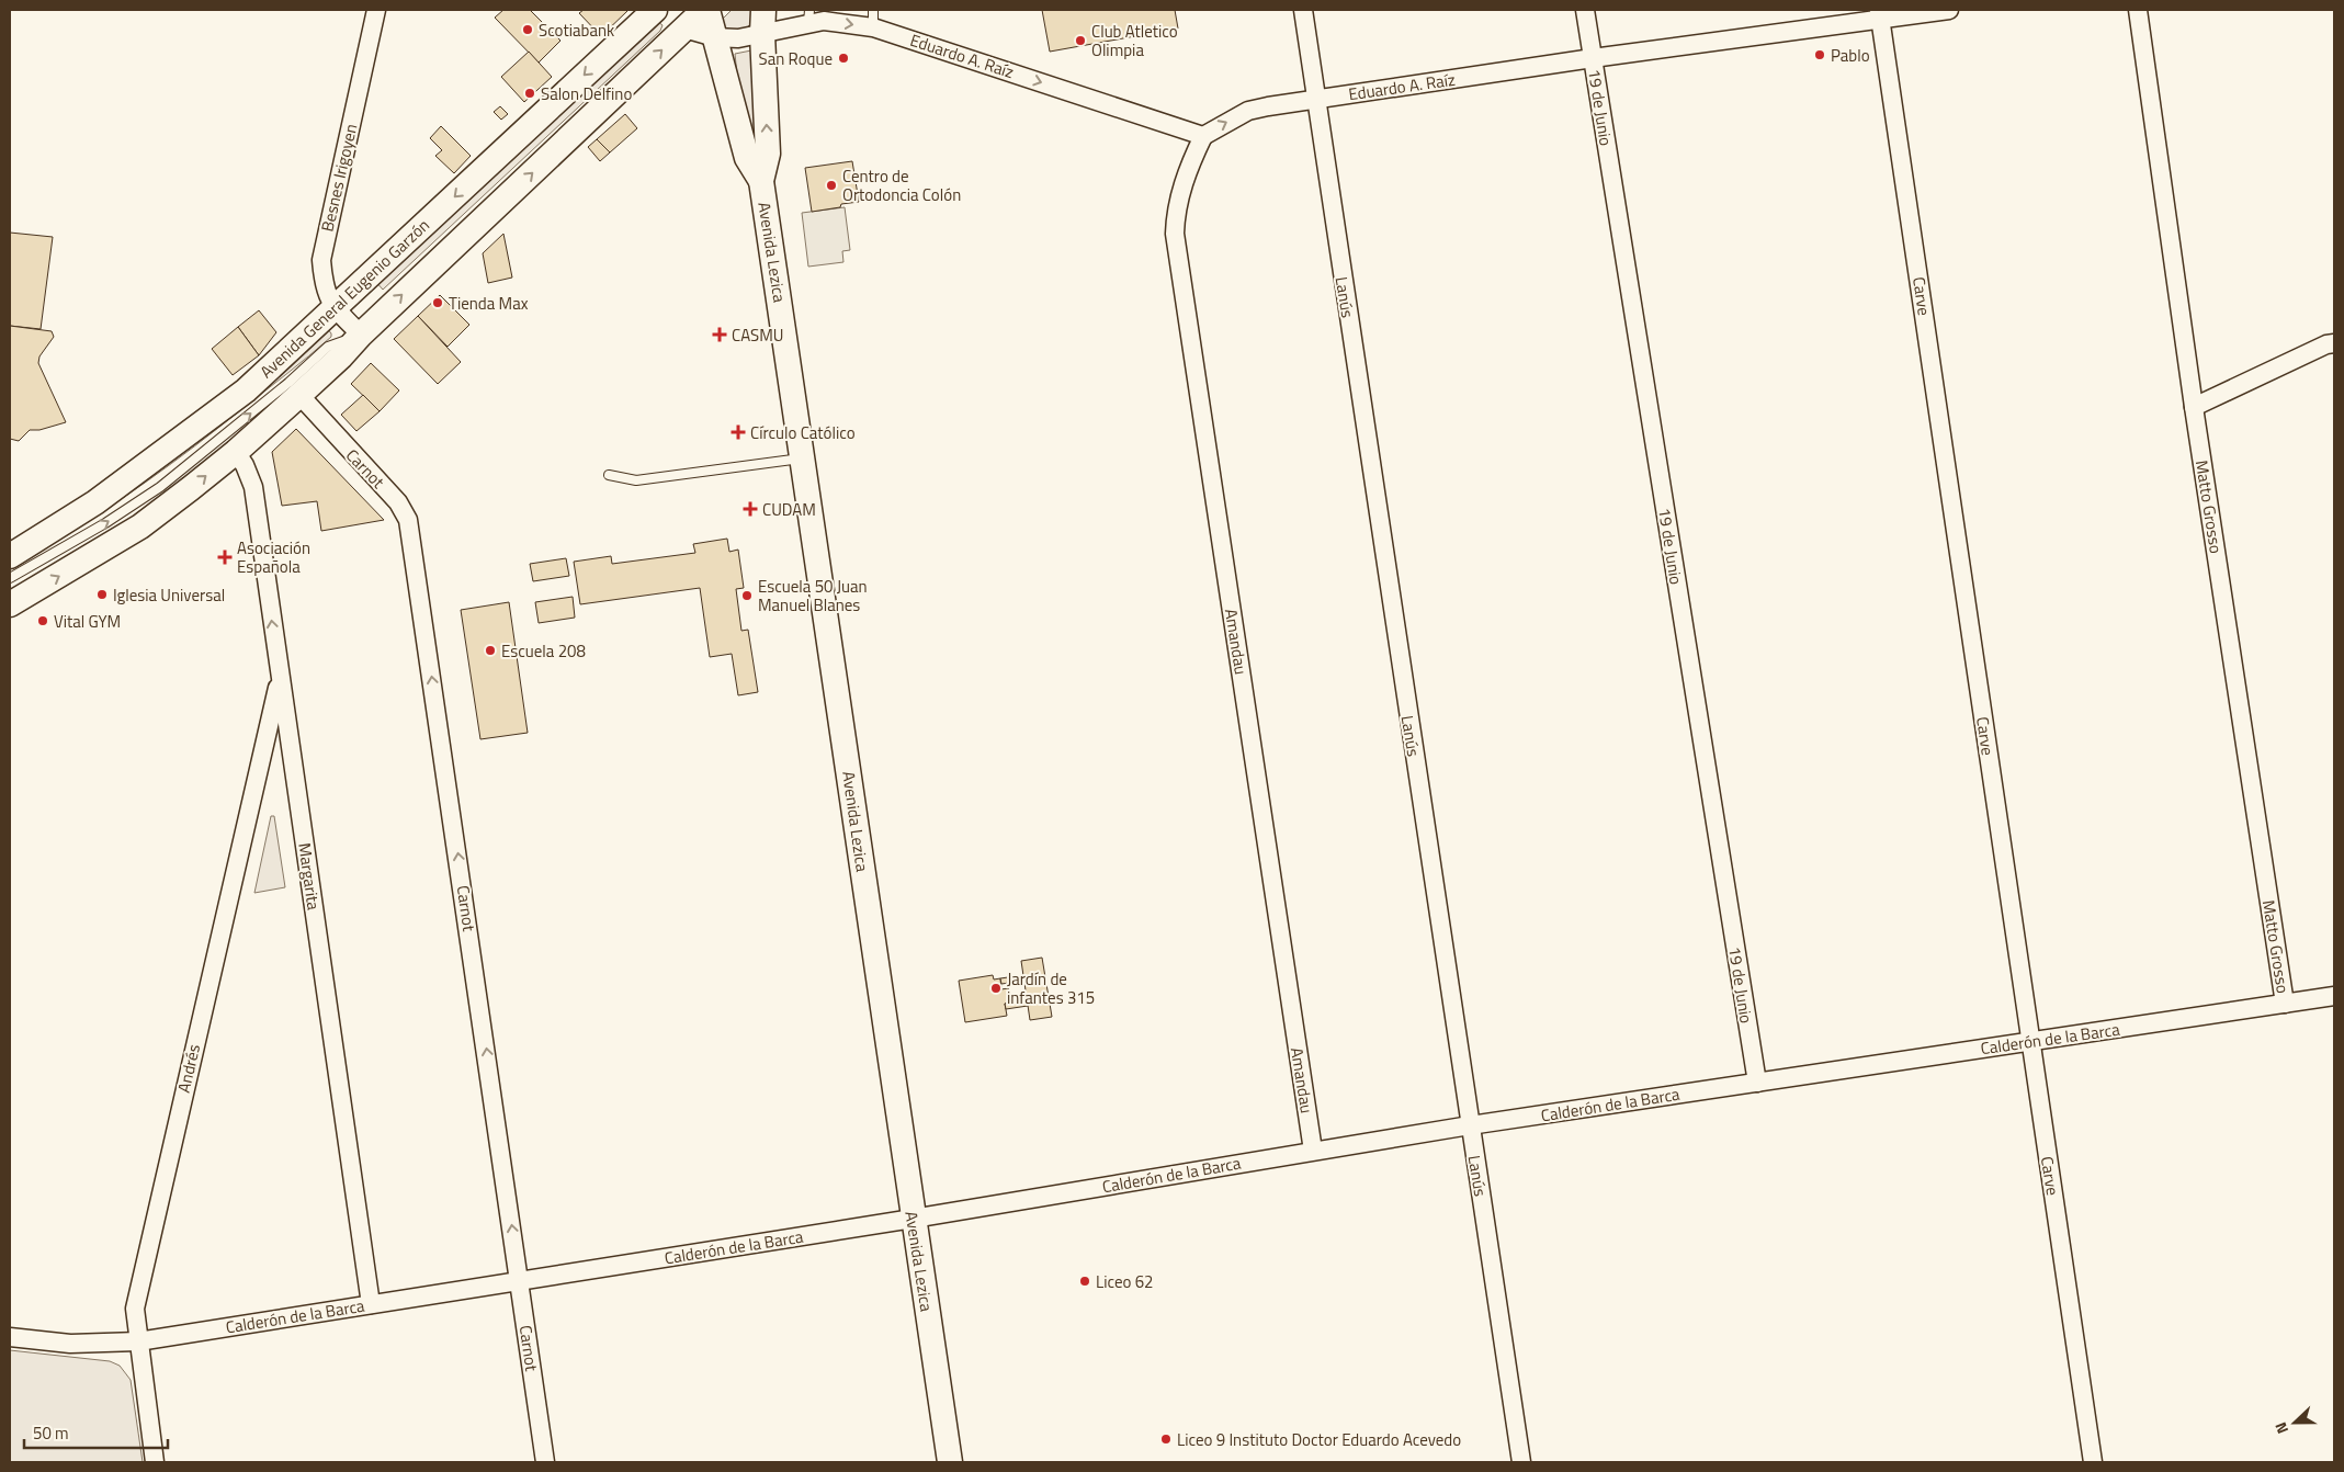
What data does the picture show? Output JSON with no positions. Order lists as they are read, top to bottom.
{
  "streets": {
    "main road": ["Avenida Lezica", "Avenida General Eugenio Garzón"],
    "street": [
      "Eduardo A. Raíz",
      "19 de Junio",
      "Besnes Irigoyen",
      "Carve",
      "Lanús",
      "Carnot",
      "Matto Grosso",
      "Amandau",
      "Margarita",
      "Calderón de la Barca",
      "Andrés"
    ]
  },
  "crossings": [
    ["Eduardo A. Raíz", "19 de Junio"],
    ["Eduardo A. Raíz", "Avenida Lezica"],
    ["Eduardo A. Raíz", "Carve"],
    ["Eduardo A. Raíz", "Lanús"],
    ["Eduardo A. Raíz", "Avenida General Eugenio Garzón"],
    ["Eduardo A. Raíz", "Amandau"],
    ["19 de Junio", "Calderón de la Barca"],
    ["Besnes Irigoyen", "Avenida General Eugenio Garzón"],
    ["Avenida Lezica", "Avenida General Eugenio Garzón"],
    ["Avenida Lezica", "Calderón de la Barca"],
    ["Carve", "Calderón de la Barca"],
    ["Lanús", "Calderón de la Barca"],
    ["Avenida General Eugenio Garzón", "Carnot"],
    ["Avenida General Eugenio Garzón", "Margarita"],
    ["Carnot", "Calderón de la Barca"],
    ["Matto Grosso", "Calderón de la Barca"],
    ["Amandau", "Calderón de la Barca"],
    ["Margarita", "Calderón de la Barca"],
    ["Margarita", "Andrés"],
    ["Calderón de la Barca", "Andrés"]
  ],
  "one_way": ["Eduardo A. Raíz", "Carnot"],
  "places": {
    "other": [
      "Scotiabank",
      "Club Atletico Olimpia",
      "Pablo",
      "San Roque",
      "Salon Delfino",
      "Centro de Ortodoncia Colón",
      "Tienda Max",
      "Iglesia Universal",
      "Escuela 50 Juan Manuel Blanes",
      "Vital GYM",
      "Escuela 208",
      "Jardín de infantes 315",
      "Liceo 62",
      "Liceo 9 Instituto Doctor Eduardo Acevedo"
    ],
    "health": [
      "CASMU",
      "Círculo Católico",
      "CUDAM",
      "Asociación Española"
    ]
  },
  "scale_bar": "50 m",
  "north": "left"
}
